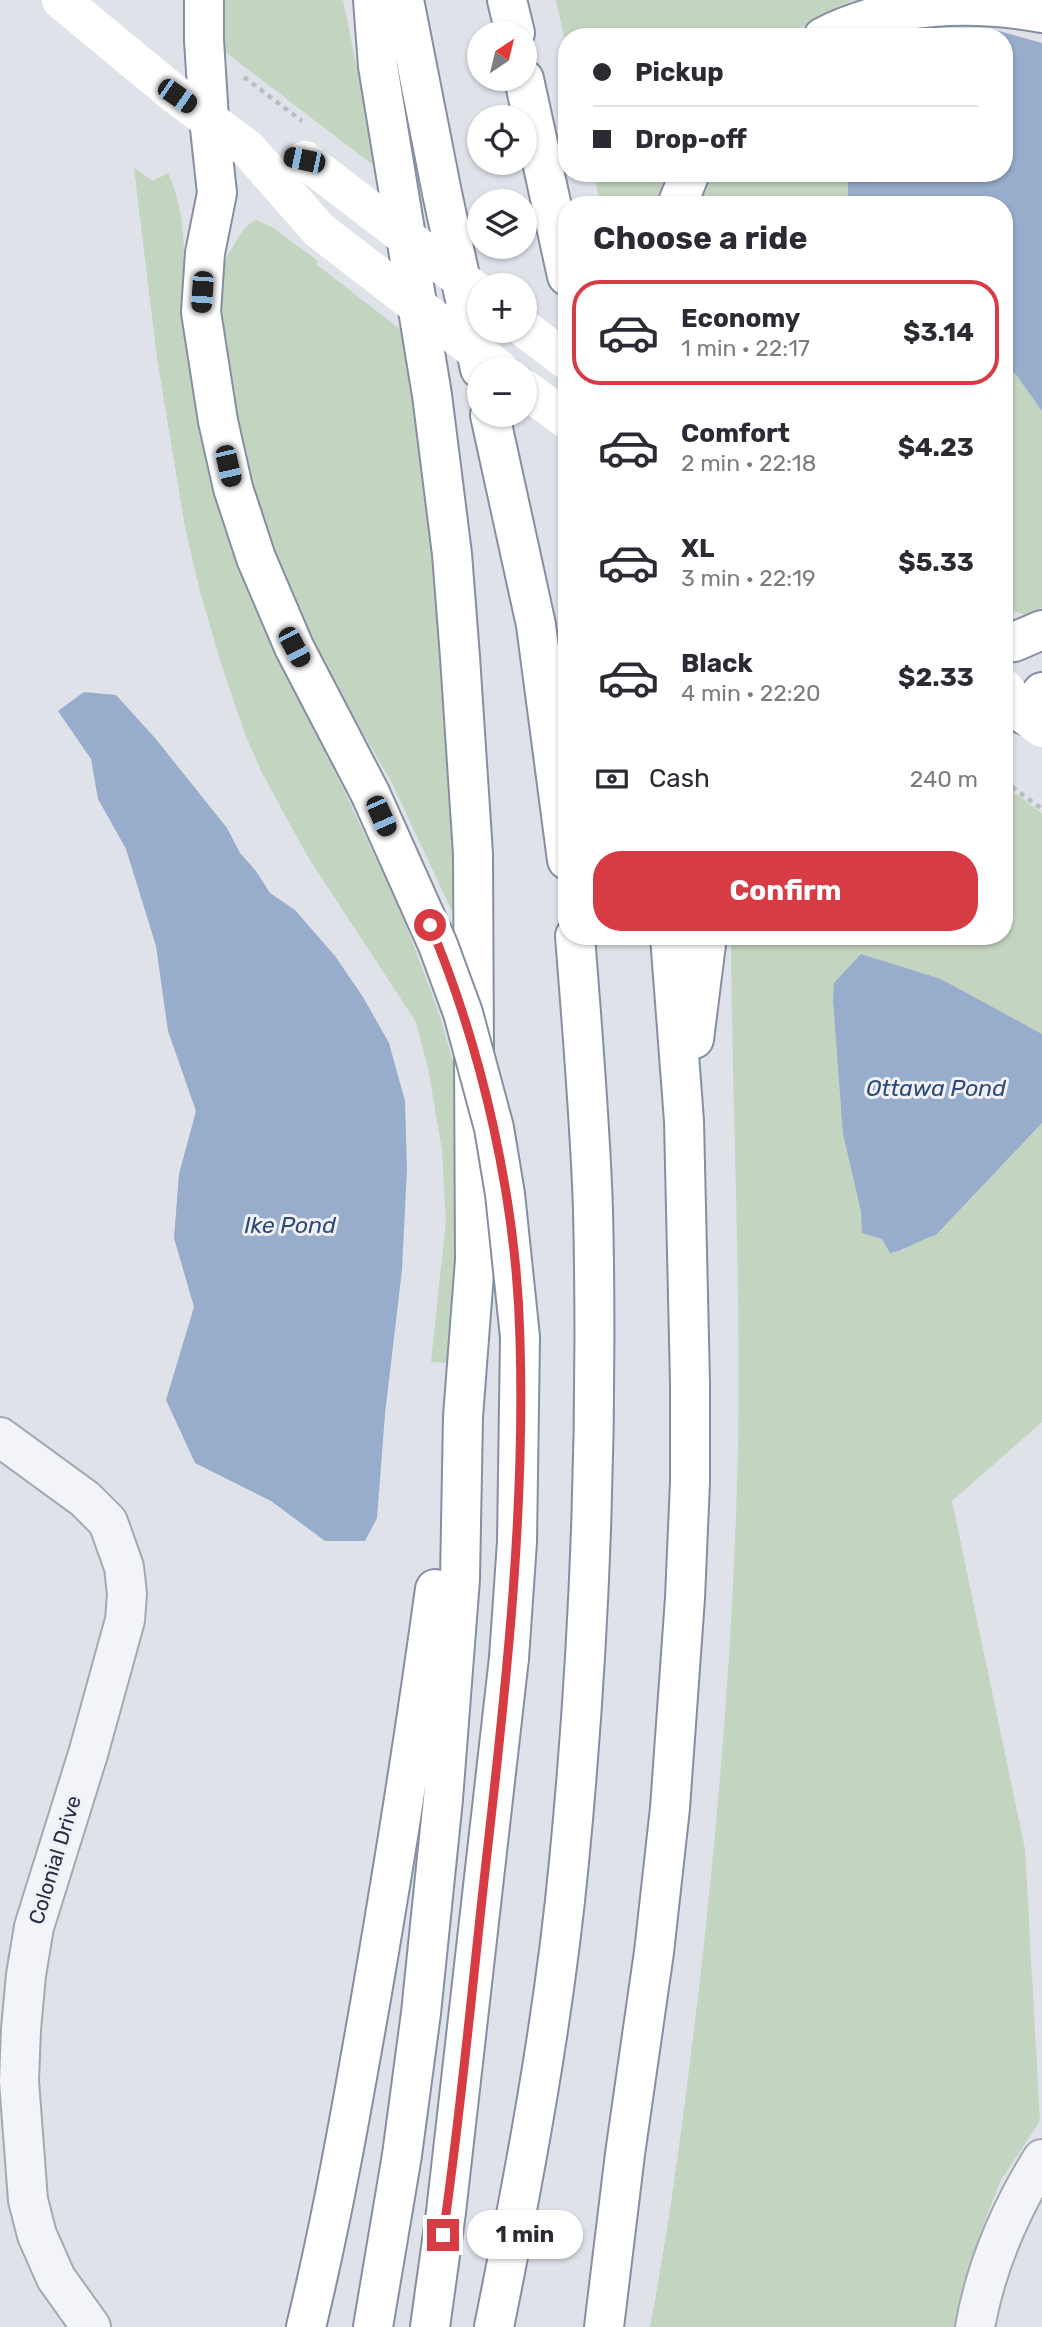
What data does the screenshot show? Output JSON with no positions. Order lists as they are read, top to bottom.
{
  "streets": {
    "street": ["Colonial Drive"]
  },
  "water": ["Ottawa Pond", "Ike Pond"],
  "north": "top right",
  "page": {
    "map_buttons": ["+", "−"],
    "banner": ["Pickup", "Drop-off"],
    "heading": "Choose a ride",
    "list": [
      {
        "name": "Economy",
        "note": "1 min · 22:17",
        "value": "$3.14"
      },
      {
        "name": "Comfort",
        "note": "2 min · 22:18",
        "value": "$4.23"
      },
      {
        "name": "XL",
        "note": "3 min · 22:19",
        "value": "$5.33"
      },
      {
        "name": "Black",
        "note": "4 min · 22:20",
        "value": "$2.33"
      }
    ],
    "pay": ["Cash", "240 m"],
    "buttons": "Confirm",
    "bubble": "1 min"
  }
}
